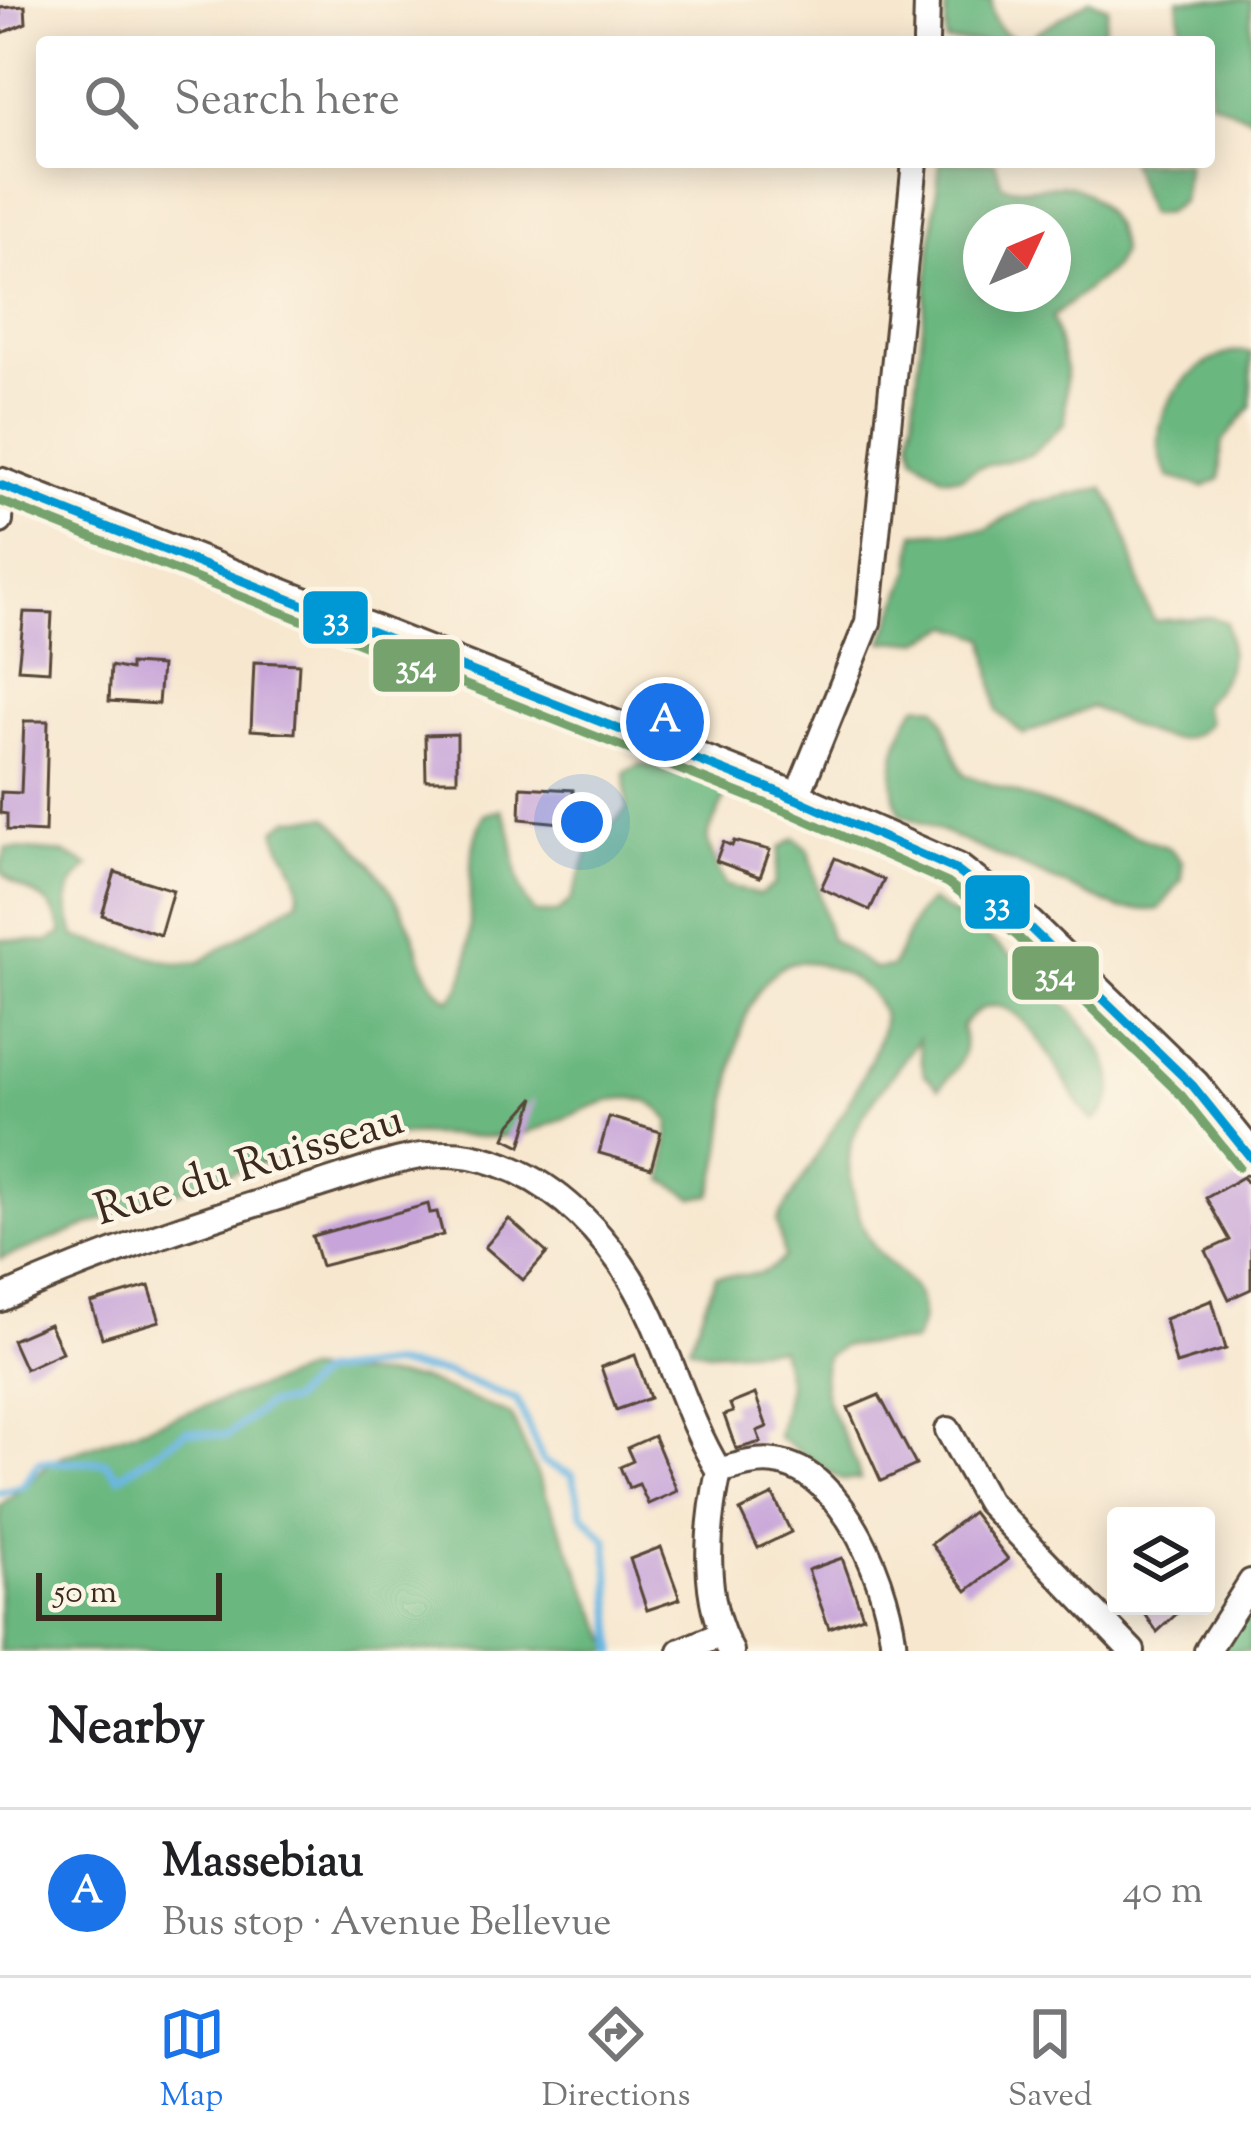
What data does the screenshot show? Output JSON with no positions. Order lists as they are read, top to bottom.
{
  "streets": {
    "street": ["Rue du Ruisseau"]
  },
  "lines": ["transit line 33", "transit line 354"],
  "scale_bar": "50 m",
  "north": "top right",
  "page": {
    "search": "Search here",
    "pins": "A",
    "scale": "50 m",
    "heading": "Nearby",
    "list": [
      {
        "mark": "A",
        "name": "Massebiau",
        "note": "Bus stop · Avenue Bellevue",
        "value": "40 m"
      }
    ],
    "nav": ["Map", "Directions", "Saved"]
  }
}
